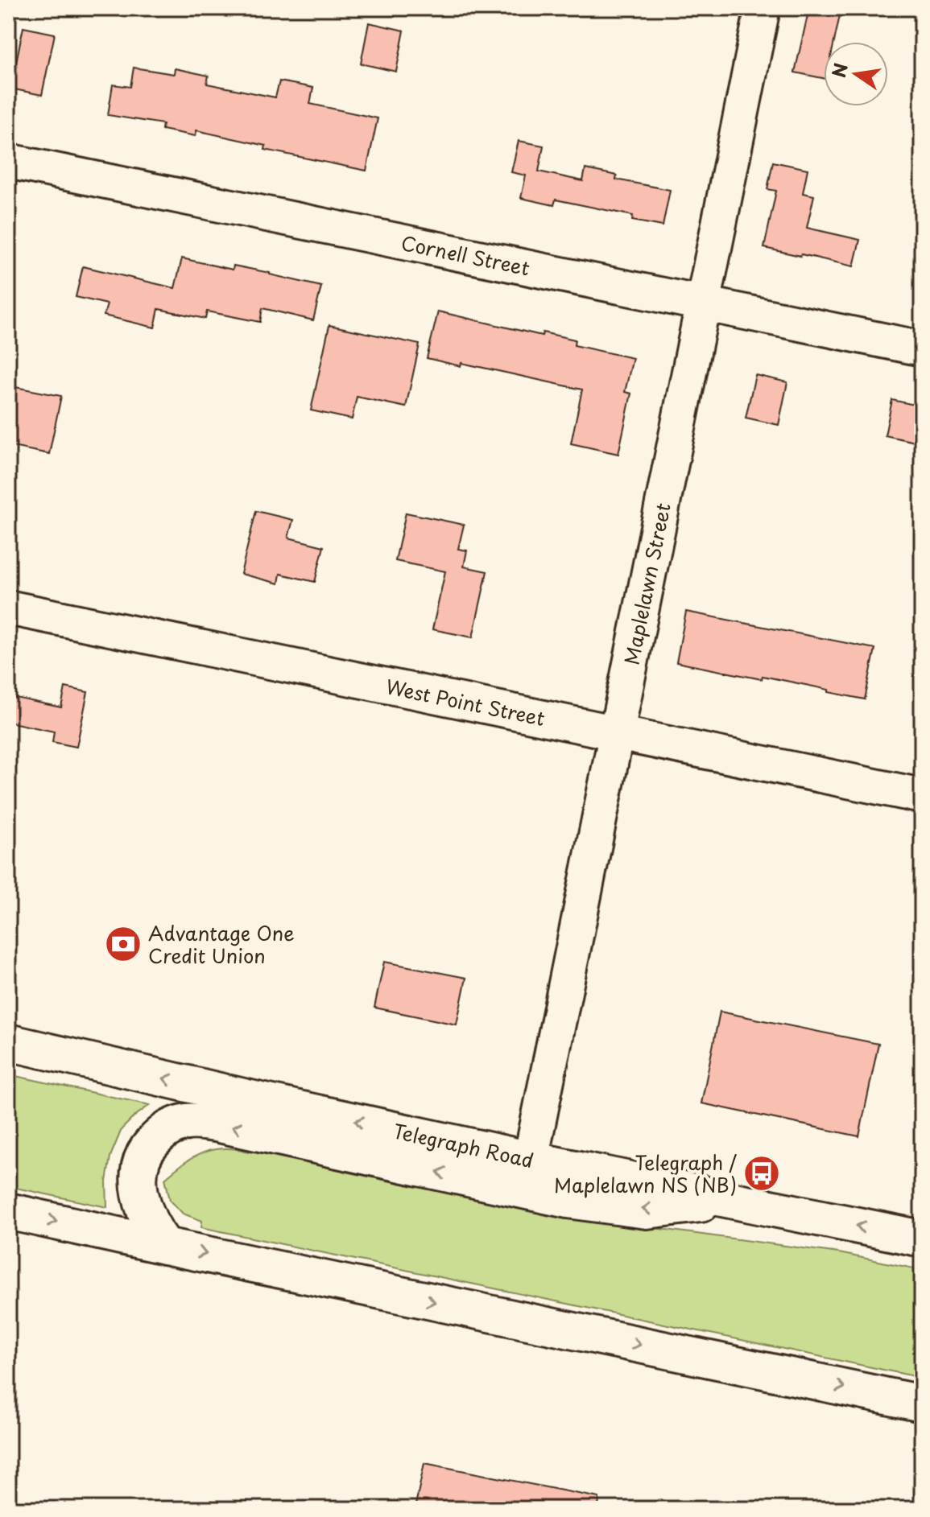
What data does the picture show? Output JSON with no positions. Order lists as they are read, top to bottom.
{
  "streets": {
    "main road": ["Telegraph Road"],
    "street": ["Cornell Street", "Maplelawn Street", "West Point Street"]
  },
  "crossings": [
    ["Cornell Street", "Maplelawn Street"],
    ["Maplelawn Street", "West Point Street"],
    ["Maplelawn Street", "Telegraph Road"]
  ],
  "places": {
    "bank": ["Advantage One Credit Union"],
    "bus stop": ["Telegraph / Maplelawn NS (NB)"]
  },
  "north": "left"
}
